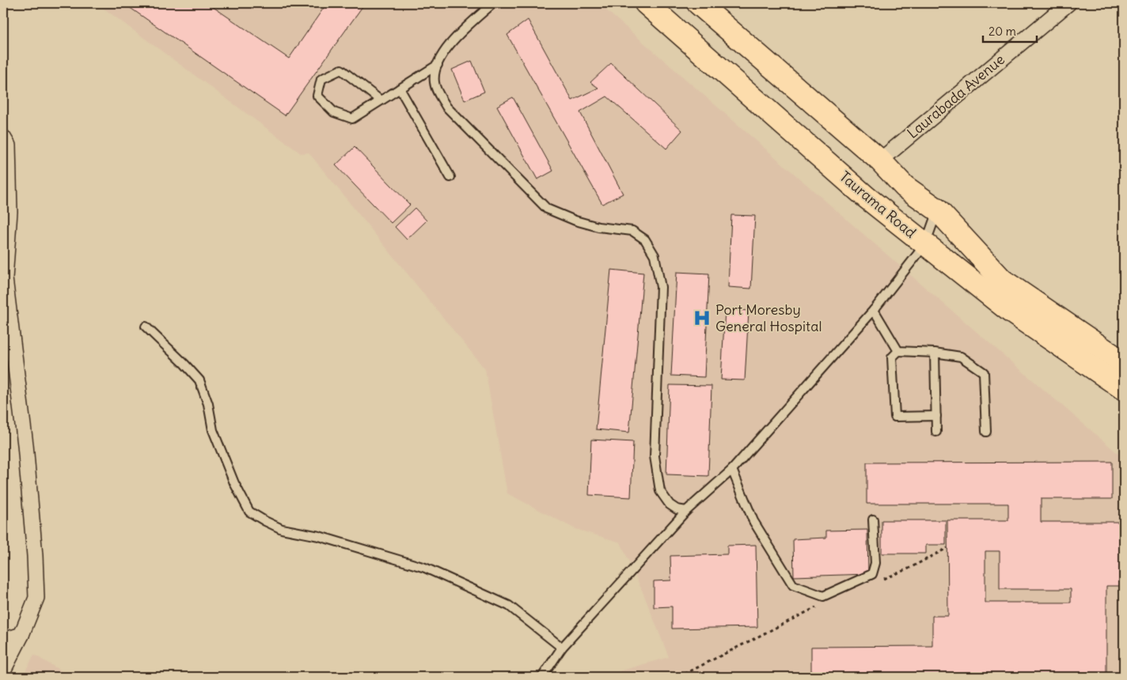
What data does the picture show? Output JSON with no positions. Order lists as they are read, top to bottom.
{
  "streets": {
    "main road": ["Taurama Road"],
    "street": ["Laurabada Avenue"]
  },
  "places": {
    "hospital": ["Port Moresby General Hospital"]
  },
  "scale_bar": "20 m"
}
